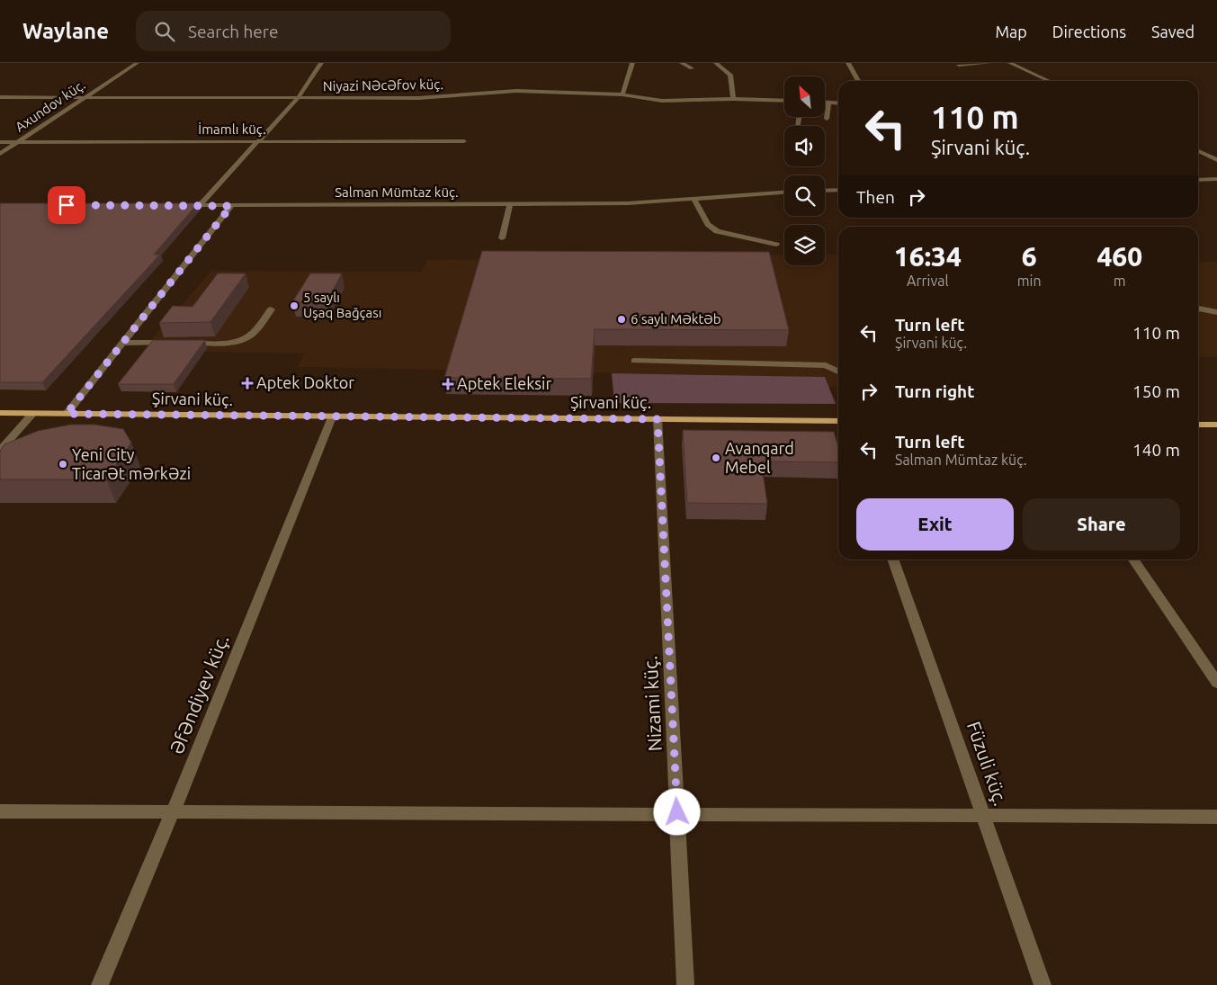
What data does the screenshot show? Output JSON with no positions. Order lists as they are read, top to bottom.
{
  "streets": {
    "main road": ["Şirvani küç."],
    "street": [
      "Niyazi Nəcəfov küç.",
      "Axundov küç.",
      "İmamlı küç.",
      "Salman Mümtaz küç.",
      "Əfəndiyev küç.",
      "Nizami küç.",
      "Füzuli küç."
    ]
  },
  "crossings": [
    ["Niyazi Nəcəfov küç.", "Axundov küç."],
    ["Axundov küç.", "İmamlı küç."],
    ["Şirvani küç.", "Əfəndiyev küç."],
    ["Şirvani küç.", "Nizami küç."]
  ],
  "places": {
    "other": [
      "5 saylı Uşaq Bağçası",
      "6 saylı Məktəb",
      "Avanqard Mebel",
      "Yeni City Ticarət mərkəzi"
    ],
    "health": ["Aptek Doktor", "Aptek Eleksir"]
  },
  "north": "top left",
  "page": {
    "header": "Waylane",
    "search": "Search here",
    "nav": ["Map", "Directions", "Saved"],
    "turn": ["110 m", "Şirvani küç."],
    "then": "Then",
    "eta": [
      "16:34",
      "Arrival",
      "6",
      "min",
      "460",
      "m"
    ],
    "list": [
      {
        "name": "Turn left",
        "note": "Şirvani küç.",
        "value": "110 m"
      },
      {
        "name": "Turn right",
        "value": "150 m"
      },
      {
        "name": "Turn left",
        "note": "Salman Mümtaz küç.",
        "value": "140 m"
      }
    ],
    "buttons": ["Exit", "Share"]
  }
}
